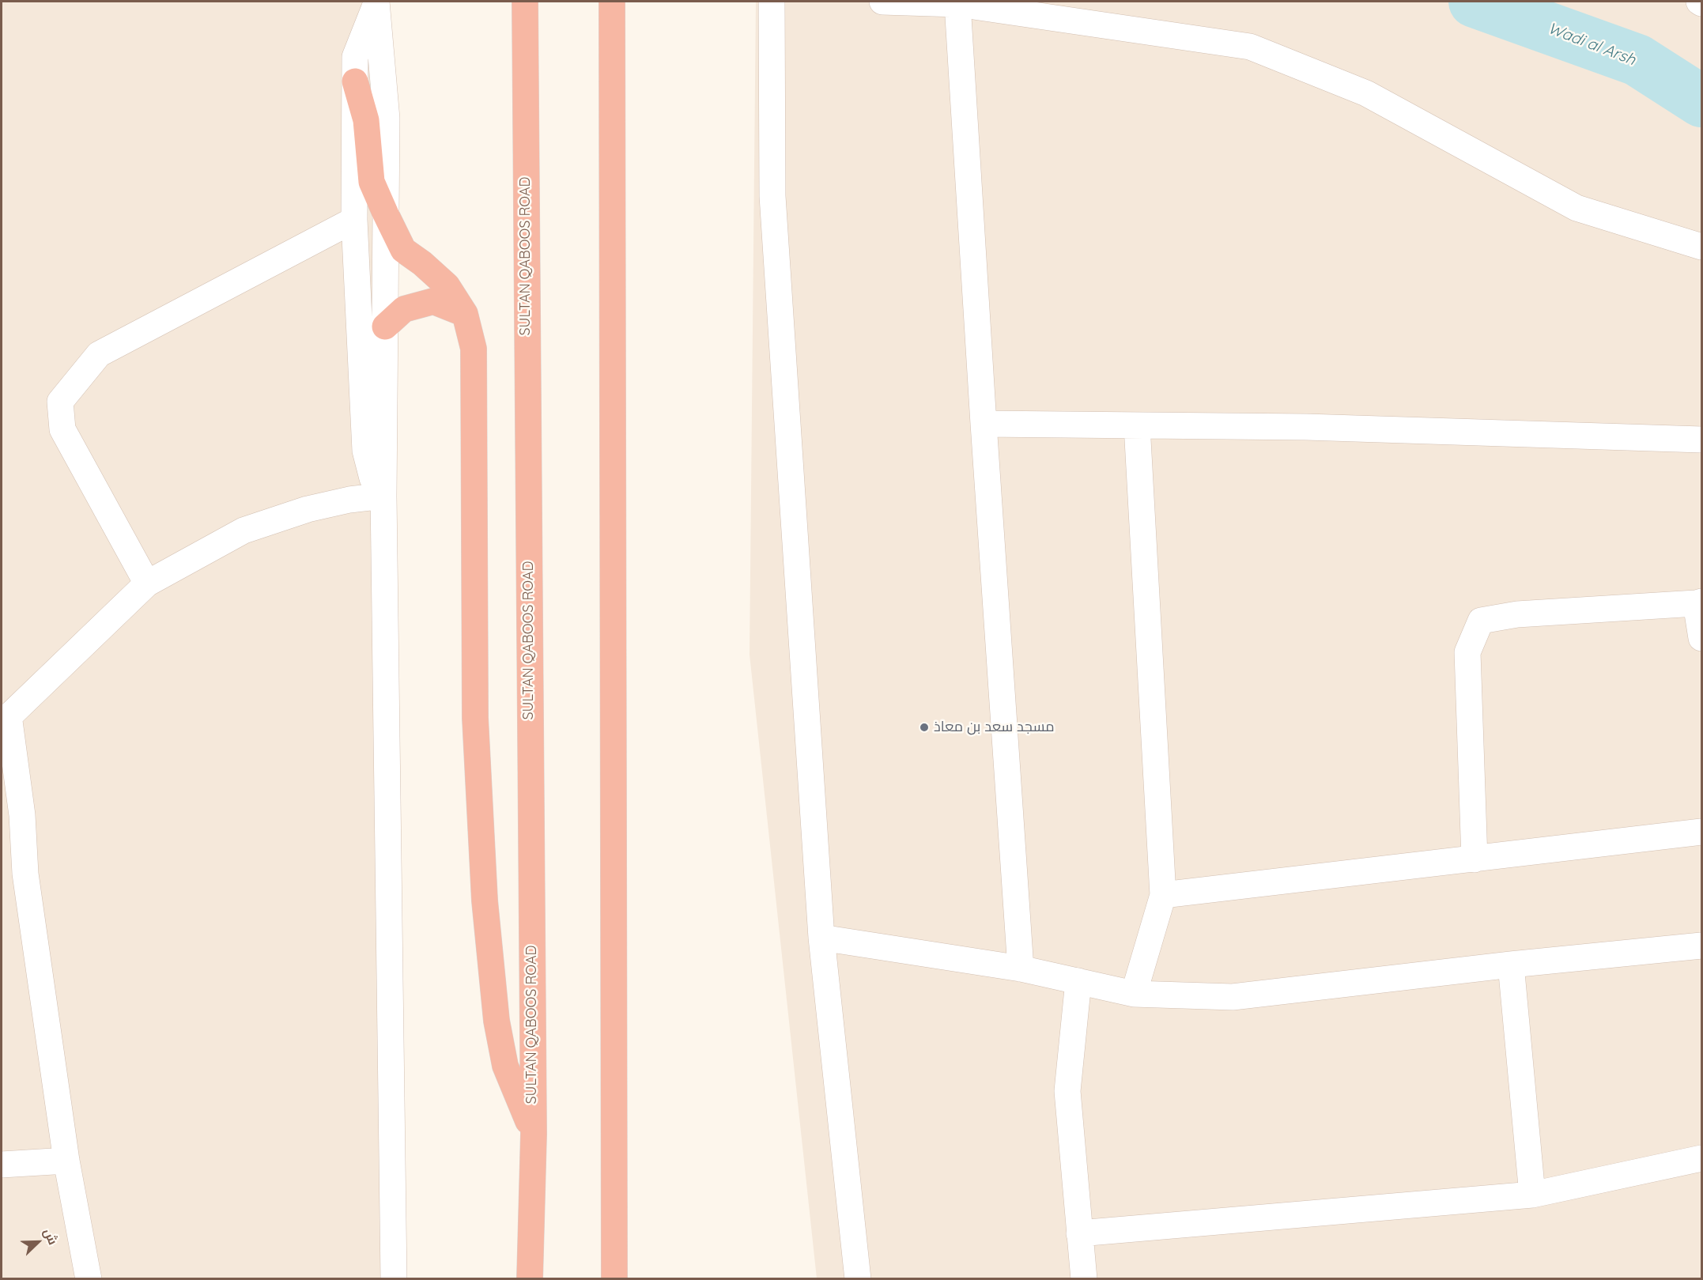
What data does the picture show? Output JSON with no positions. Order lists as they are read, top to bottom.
{
  "streets": {
    "highway": ["SULTAN QABOOS ROAD"]
  },
  "water": ["Wadi al Arsh"],
  "places": ["مسجد سعد بن معاذ"],
  "north": "top right"
}
